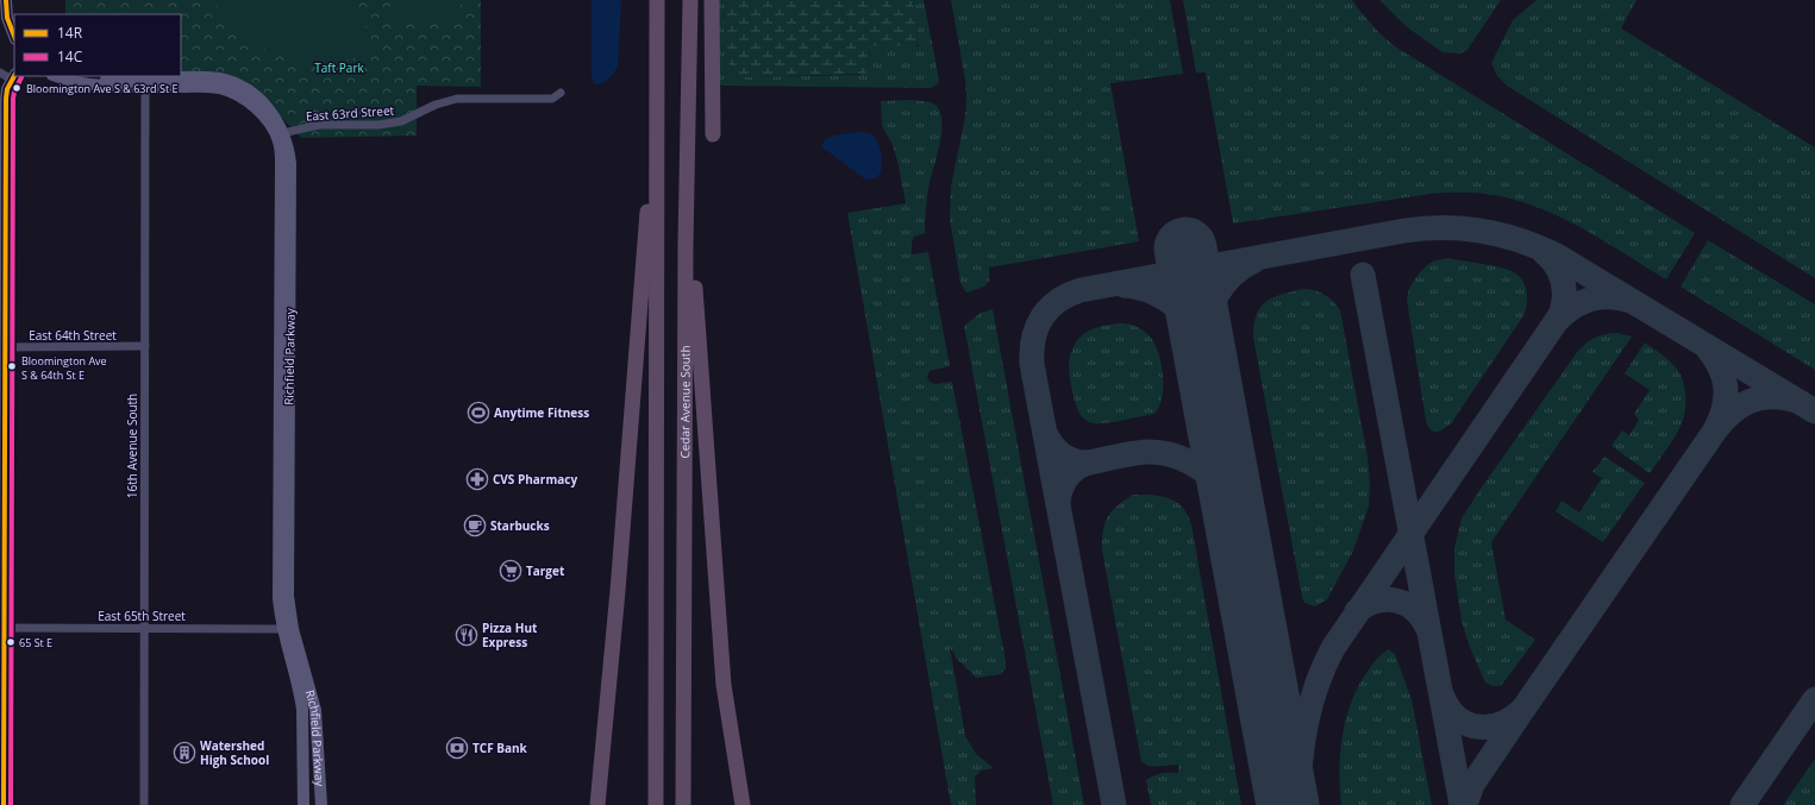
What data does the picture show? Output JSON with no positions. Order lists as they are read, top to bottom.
{
  "streets": {
    "highway": ["Cedar Avenue South"],
    "street": [
      "East 63rd Street",
      "East 64th Street",
      "Richfield Parkway",
      "16th Avenue South",
      "East 65th Street"
    ]
  },
  "crossings": [
    ["East 63rd Street", "Richfield Parkway"],
    ["East 64th Street", "16th Avenue South"],
    ["Richfield Parkway", "16th Avenue South"],
    ["Richfield Parkway", "East 65th Street"],
    ["16th Avenue South", "East 65th Street"]
  ],
  "parks": ["Taft Park"],
  "places": {
    "other": ["Bloomington Ave S & 63rd St E", "Bloomington Ave S & 64th St E", "65 St E"],
    "sports": ["Anytime Fitness"],
    "pharmacy": ["CVS Pharmacy"],
    "cafe": ["Starbucks"],
    "supermarket": ["Target"],
    "restaurant": ["Pizza Hut Express"],
    "bank": ["TCF Bank"],
    "building": ["Watershed High School"]
  },
  "lines": ["transit line 14R", "transit line 14C"],
  "legend": ["14R", "14C"]
}
